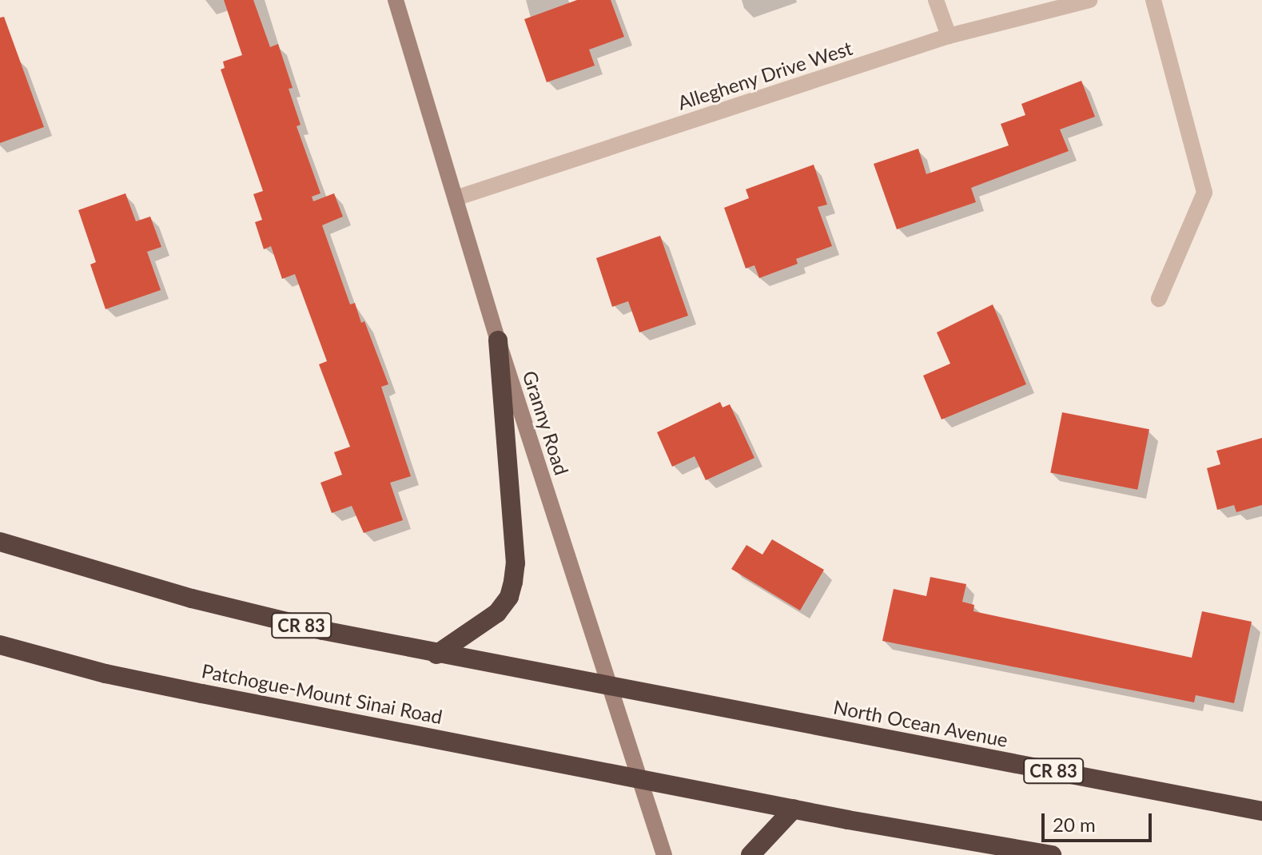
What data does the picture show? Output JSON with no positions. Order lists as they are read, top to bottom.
{
  "streets": {
    "highway": ["CR 83", "Patchogue-Mount Sinai Road", "North Ocean Avenue"],
    "street": ["Allegheny Drive West", "Granny Road"]
  },
  "crossings": [
    ["Allegheny Drive West", "Granny Road"],
    ["Granny Road", "CR 83"],
    ["Granny Road", "Patchogue-Mount Sinai Road"],
    ["Granny Road", "North Ocean Avenue"],
    ["CR 83", "North Ocean Avenue"]
  ],
  "scale_bar": "20 m"
}
